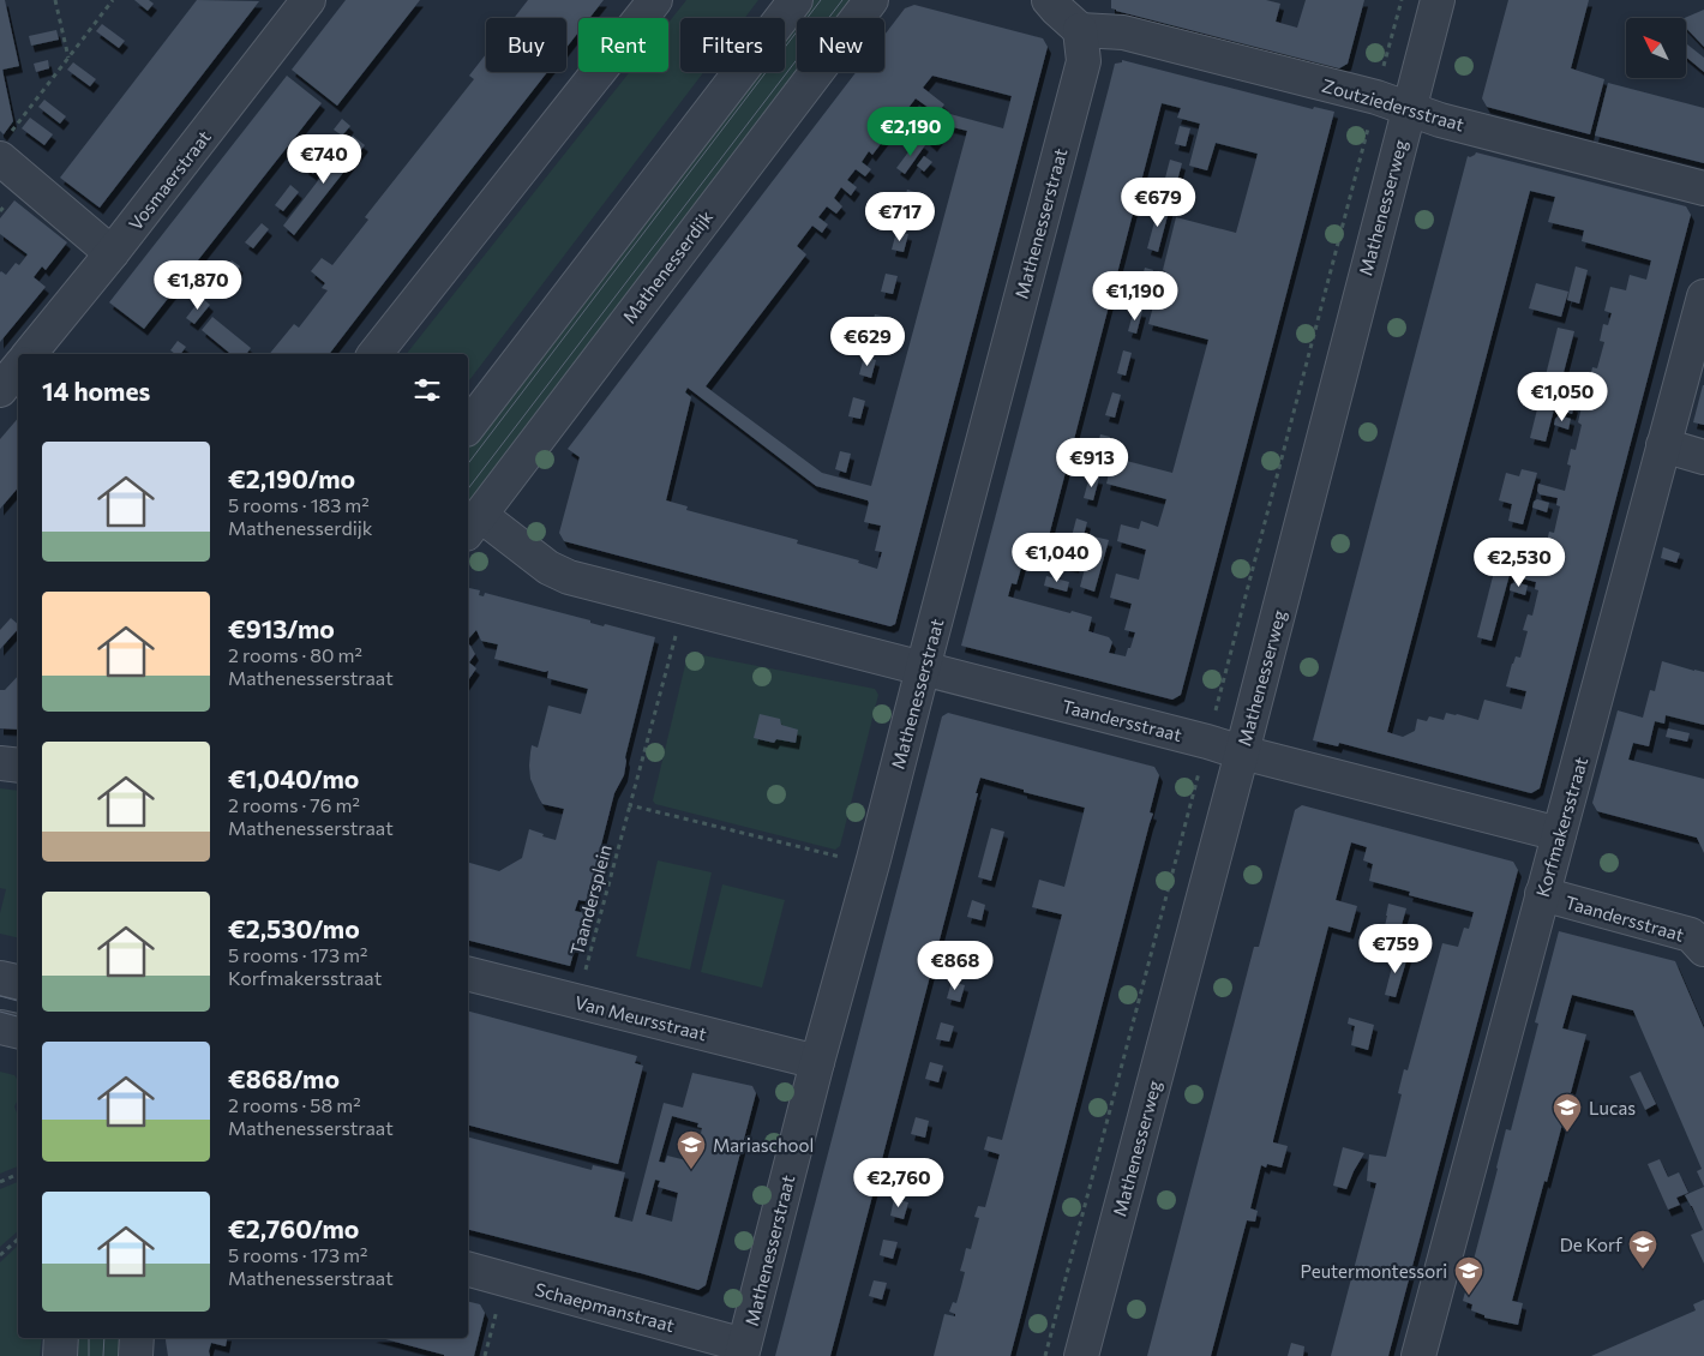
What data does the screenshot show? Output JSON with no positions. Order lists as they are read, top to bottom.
{
  "streets": {
    "street": [
      "Zoutziedersstraat",
      "Vosmaerstraat",
      "Mathenesserweg",
      "Mathenesserstraat",
      "Mathenesserdijk",
      "Taandersstraat",
      "Korfmakersstraat",
      "Van Meursstraat",
      "Schaepmanstraat"
    ],
    "path": ["Taandersplein"]
  },
  "crossings": [
    ["Zoutziedersstraat", "Mathenesserweg"],
    ["Zoutziedersstraat", "Mathenesserstraat"],
    ["Mathenesserweg", "Taandersstraat"],
    ["Mathenesserstraat", "Taandersstraat"],
    ["Mathenesserstraat", "Van Meursstraat"],
    ["Mathenesserstraat", "Schaepmanstraat"],
    ["Mathenesserdijk", "Taandersstraat"],
    ["Taandersstraat", "Korfmakersstraat"],
    ["Taandersplein", "Van Meursstraat"]
  ],
  "places": {
    "school or university": [
      "Lucas",
      "Mariaschool",
      "De Korf",
      "Peutermontessori"
    ]
  },
  "north": "top left",
  "page": {
    "chip": [
      "Buy",
      "Rent",
      "Filters",
      "New"
    ],
    "price": [
      "€2,190",
      "€740",
      "€679",
      "€717",
      "€1,870",
      "€1,190",
      "€629",
      "€1,050",
      "€913",
      "€1,040",
      "€2,530",
      "€759",
      "€868",
      "€2,760"
    ],
    "heading": "14 homes",
    "list": [
      {
        "name": "€2,190/mo",
        "note": "5 rooms · 183 m² · Mathenesserdijk"
      },
      {
        "name": "€913/mo",
        "note": "2 rooms · 80 m² · Mathenesserstraat"
      },
      {
        "name": "€1,040/mo",
        "note": "2 rooms · 76 m² · Mathenesserstraat"
      },
      {
        "name": "€2,530/mo",
        "note": "5 rooms · 173 m² · Korfmakersstraat"
      },
      {
        "name": "€868/mo",
        "note": "2 rooms · 58 m² · Mathenesserstraat"
      },
      {
        "name": "€2,760/mo",
        "note": "5 rooms · 173 m² · Mathenesserstraat"
      }
    ]
  }
}
